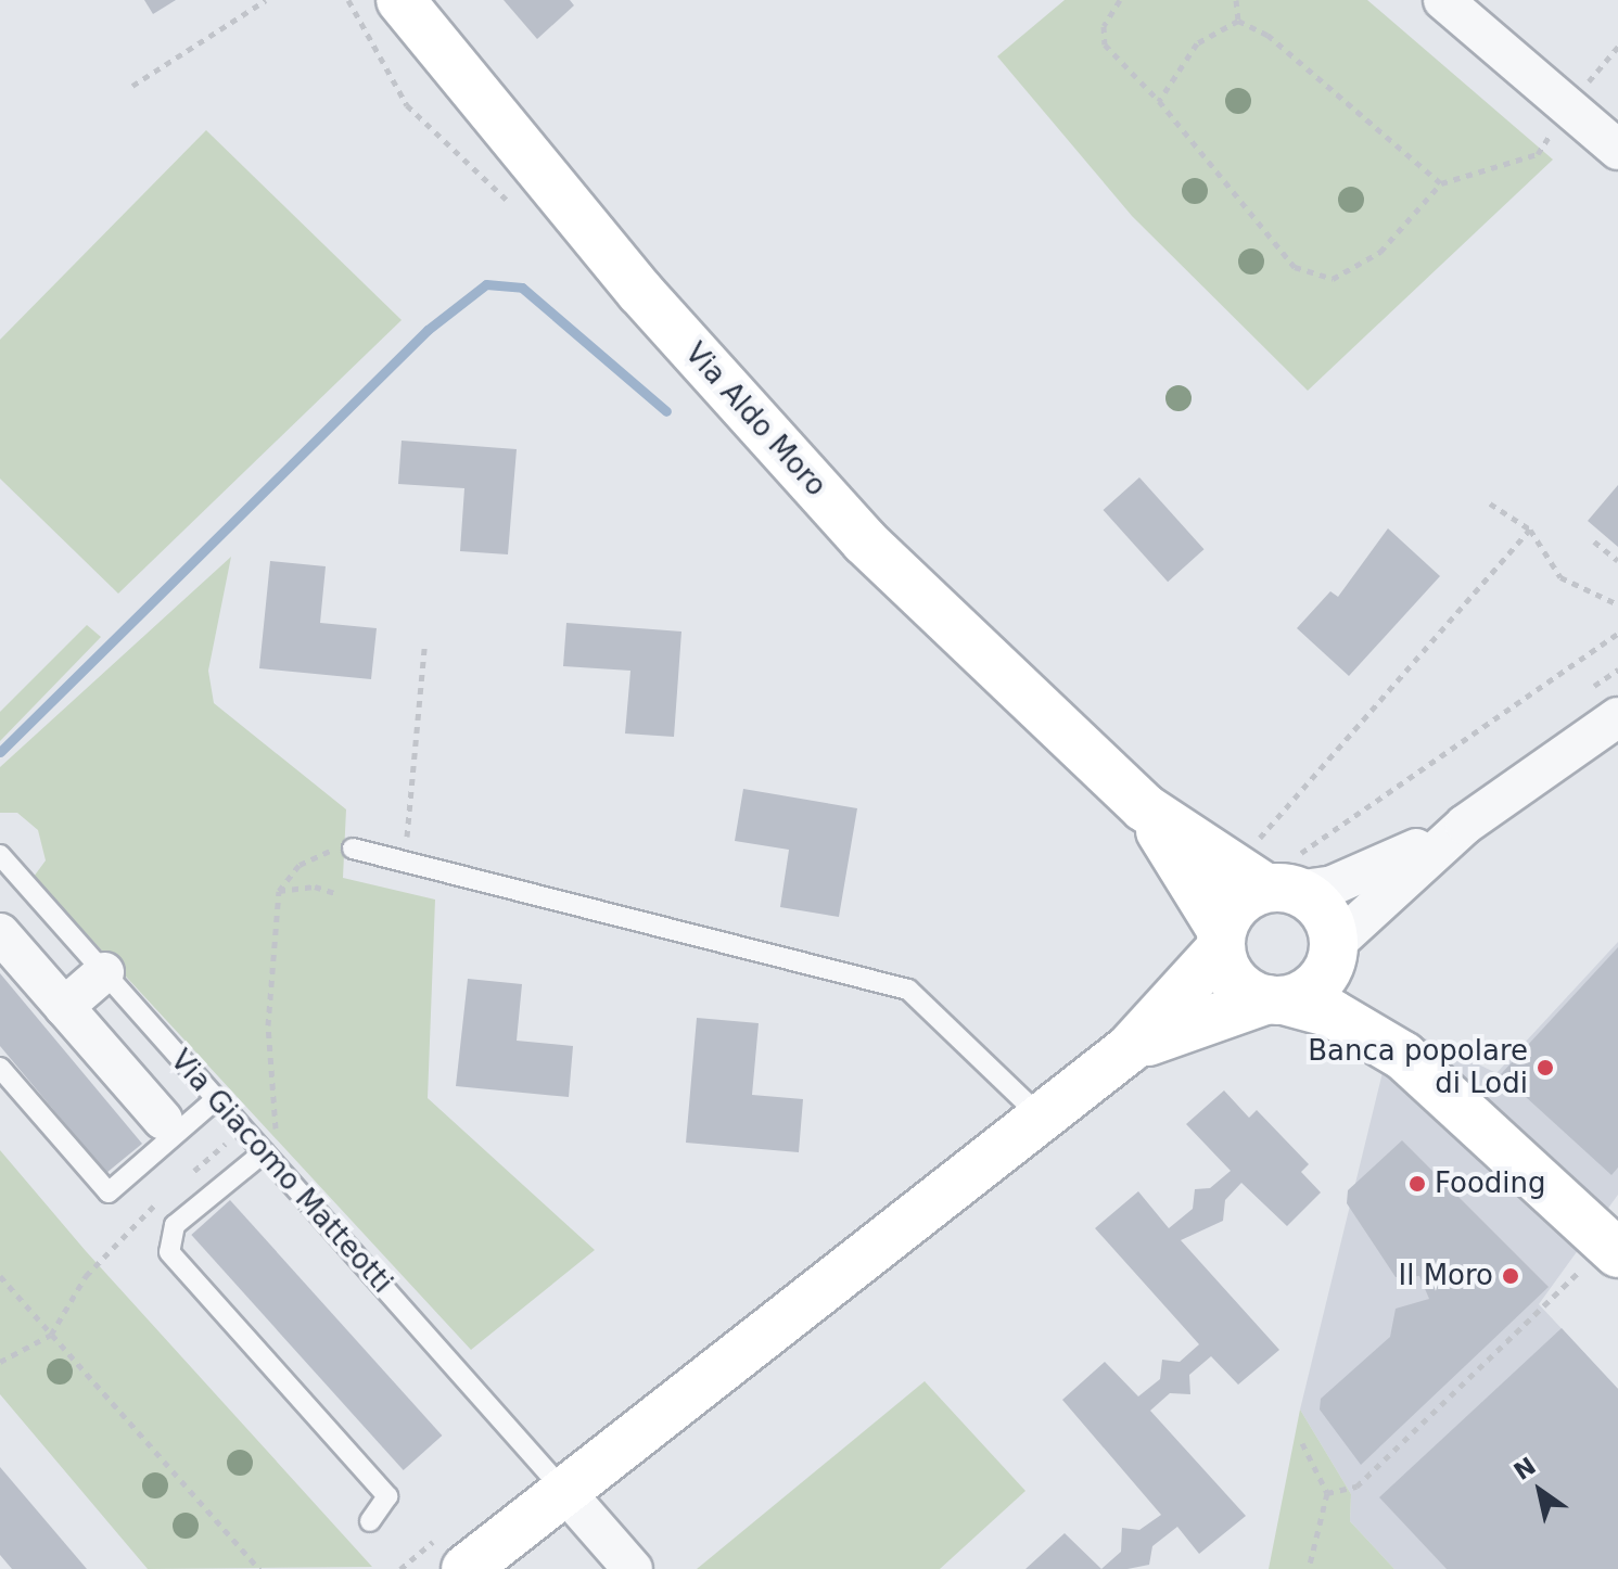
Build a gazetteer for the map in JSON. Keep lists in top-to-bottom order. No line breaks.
{"streets":{"street":["Via Aldo Moro"],"lane":["Via Giacomo Matteotti"]},"places":["Banca popolare di Lodi","Fooding","Il Moro"],"north":"top left"}
